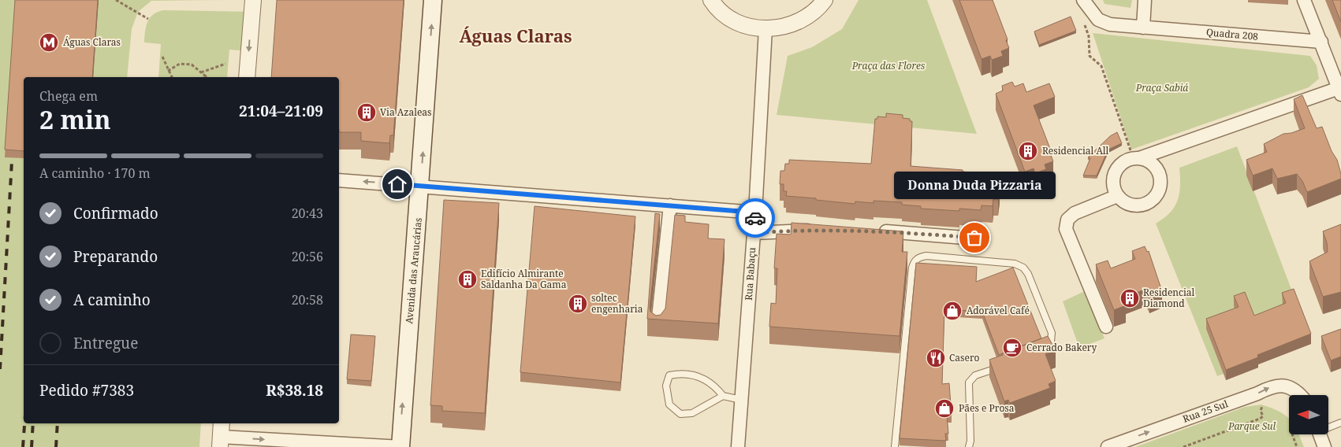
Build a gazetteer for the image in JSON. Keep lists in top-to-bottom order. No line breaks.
{"streets":{"main road":["Avenida das Araucárias"],"street":["Quadra 208","Rua Babaçu","Rua 25 Sul"]},"one_way":["Avenida das Araucárias","Rua 25 Sul"],"districts":["Águas Claras"],"parks":["Praça das Flores","Praça Sabiá","Parque Sul"],"places":{"metro station":["Águas Claras"],"building":["Via Azaleas","Residencial All","Edifício Almirante Saldanha Da Gama","Residencial Diamond","soltec engenharia"],"other":["Donna Duda Pizzaria"],"shop":["Adorável Café","Pães e Prosa"],"cafe":["Cerrado Bakery"],"restaurant":["Casero"]},"north":"left","page":{"heading":["2 min","Chega em","21:04–21:09"],"panel":["Pedido #7383","R$38.18"],"bar":"A caminho · 170 m","bubble":"Donna Duda Pizzaria","list":[["Confirmado","20:43"],["Preparando","20:56"],["A caminho","20:58"],"Entregue"]}}
